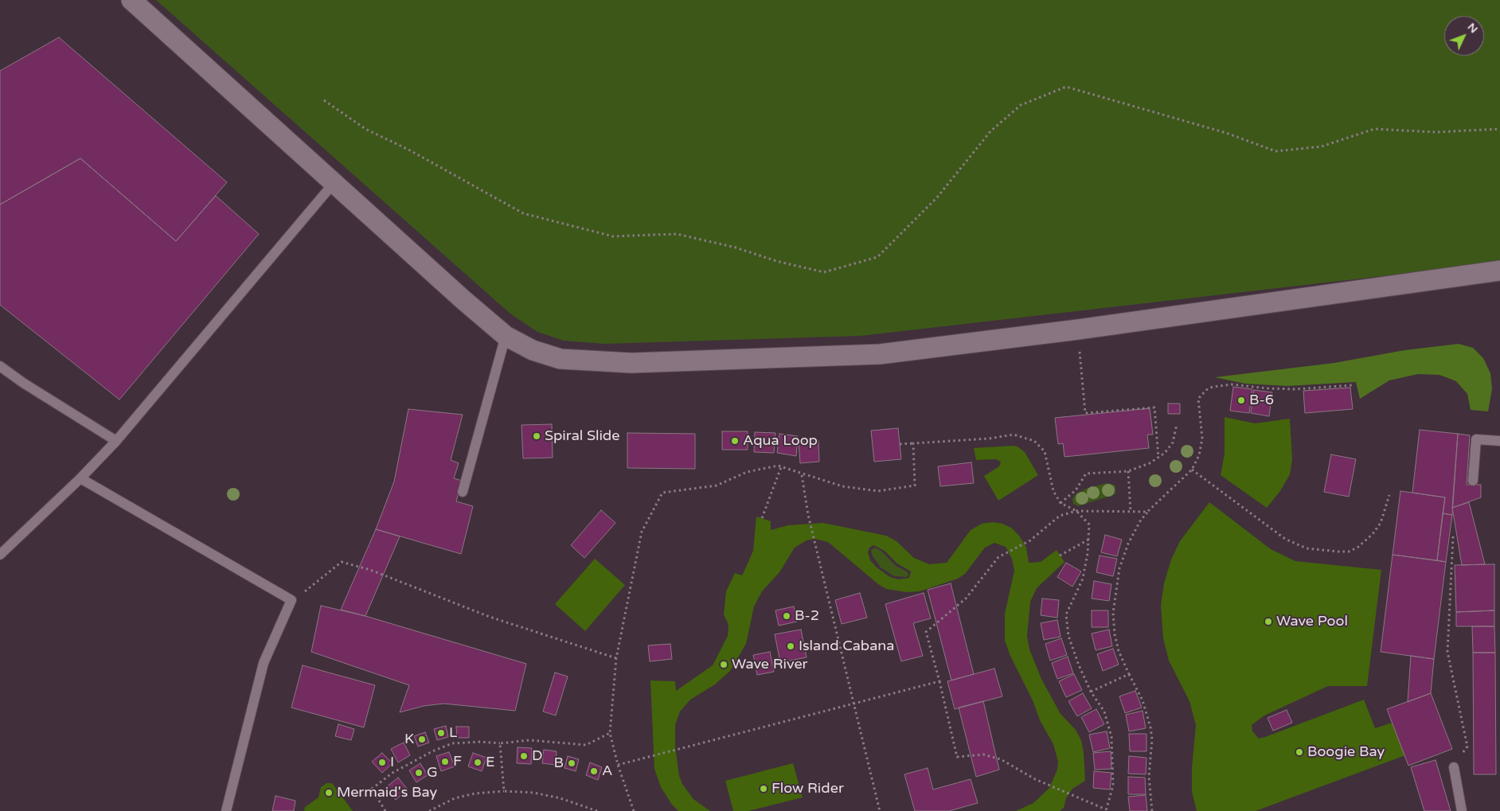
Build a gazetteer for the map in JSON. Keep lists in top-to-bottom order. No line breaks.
{"places":["B-6","Spiral Slide","Aqua Loop","B-2","Wave Pool","Island Cabana","Wave River","L","K","Boogie Bay","D","F","I","E","B","A","G","Flow Rider","Mermaid's Bay"],"north":"top right"}
